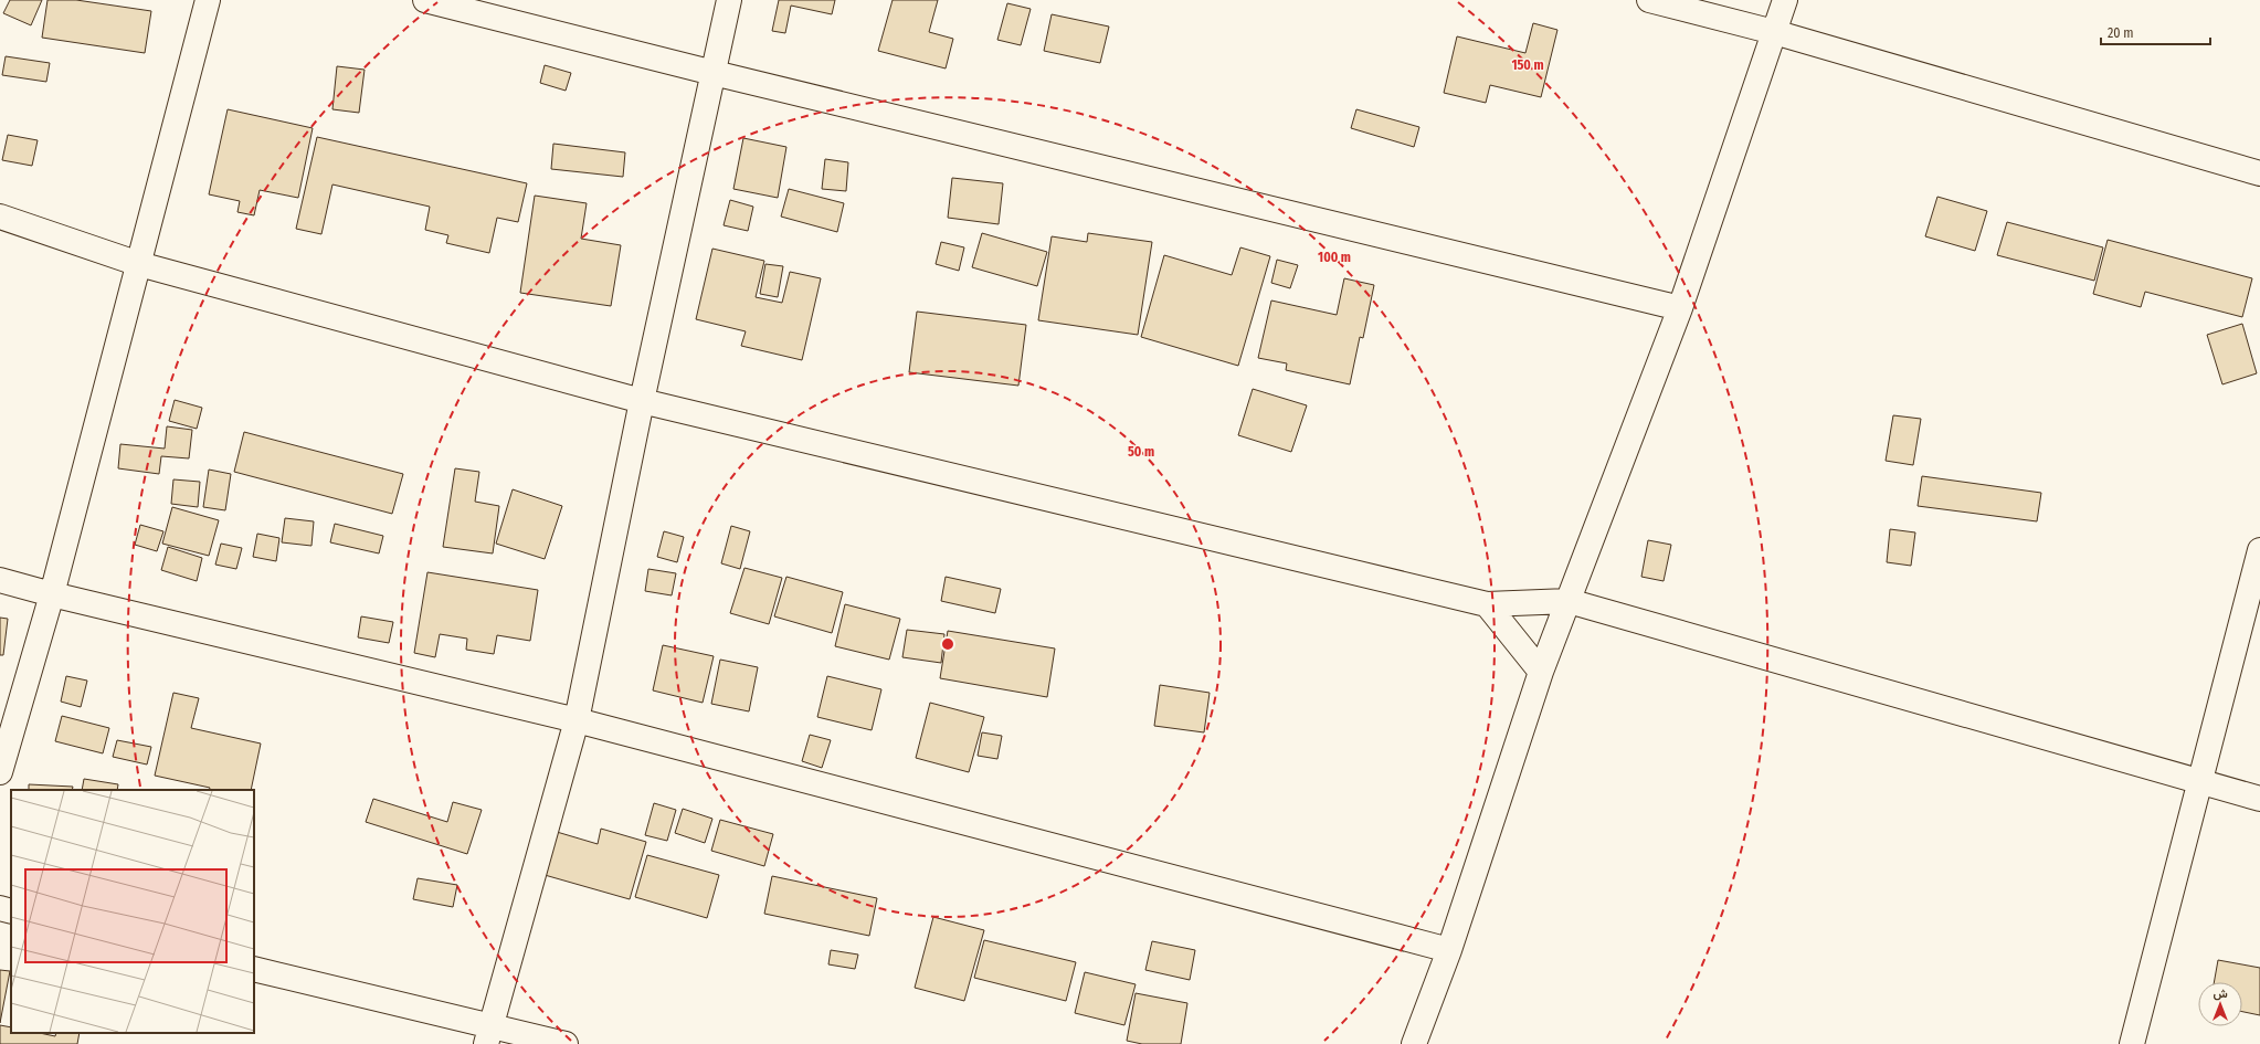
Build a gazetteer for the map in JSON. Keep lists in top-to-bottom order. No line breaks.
{"scale_bar":"20 m","north":"top","rings":["150 m","100 m","50 m"]}
